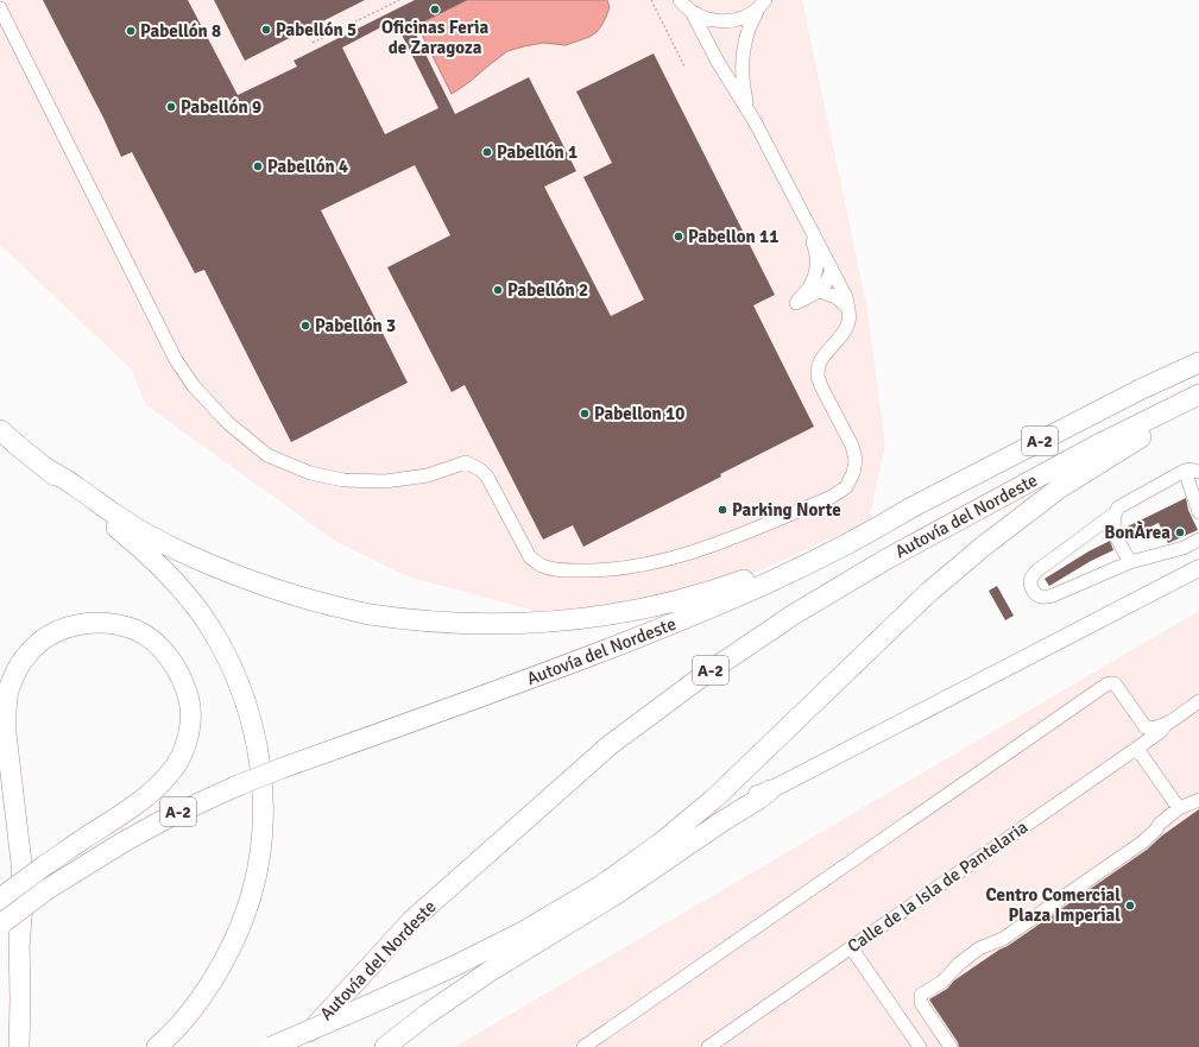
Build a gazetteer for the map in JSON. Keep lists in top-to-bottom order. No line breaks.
{"streets":{"highway":["A-2","Autovía del Nordeste"],"lane":["Calle de la Isla de Pantelaria"]},"places":["Oficinas Feria de Zaragoza","Pabellón 5","Pabellón 8","Pabellón 9","Pabellón 1","Pabellón 4","Pabellon 11","Pabellón 2","Pabellón 3","Pabellon 10","Parking Norte","BonÀrea","Centro Comercial Plaza Imperial"]}
